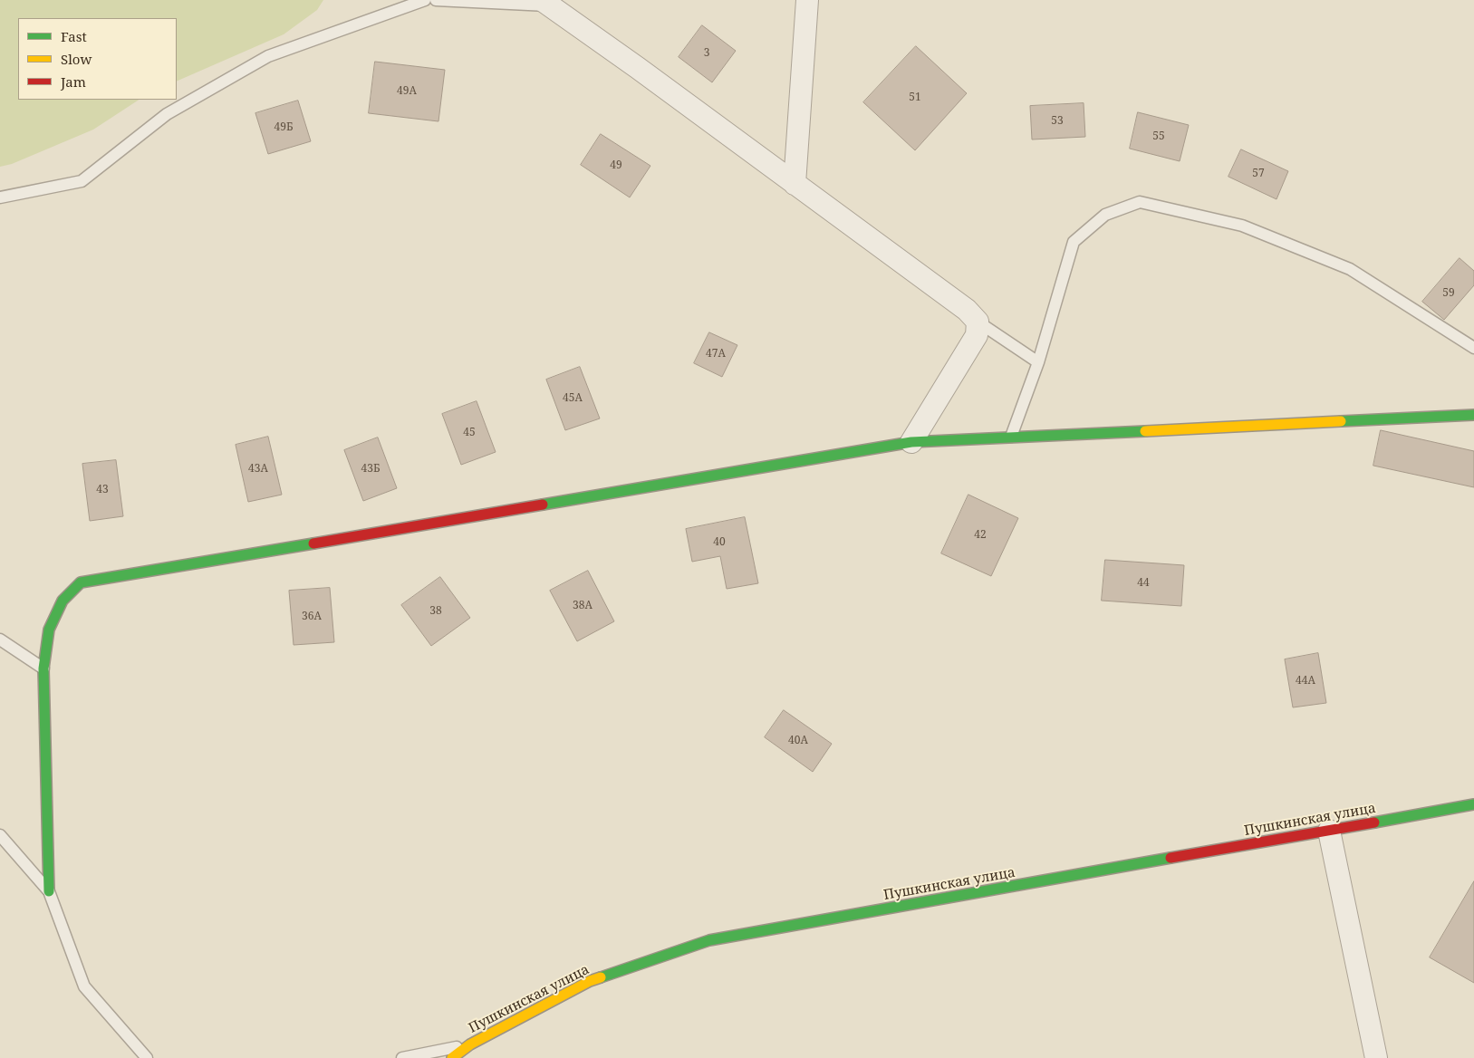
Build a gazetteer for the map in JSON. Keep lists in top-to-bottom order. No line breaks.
{"streets":{"street":["Пушкинская улица"]},"house_numbers":["3","49А","51","53","49Б","55","49","57","59","47А","45А","45","43А","43Б","43","42","40","44","38А","38","36А","44А","40А"],"legend":["Fast","Slow","Jam"]}
